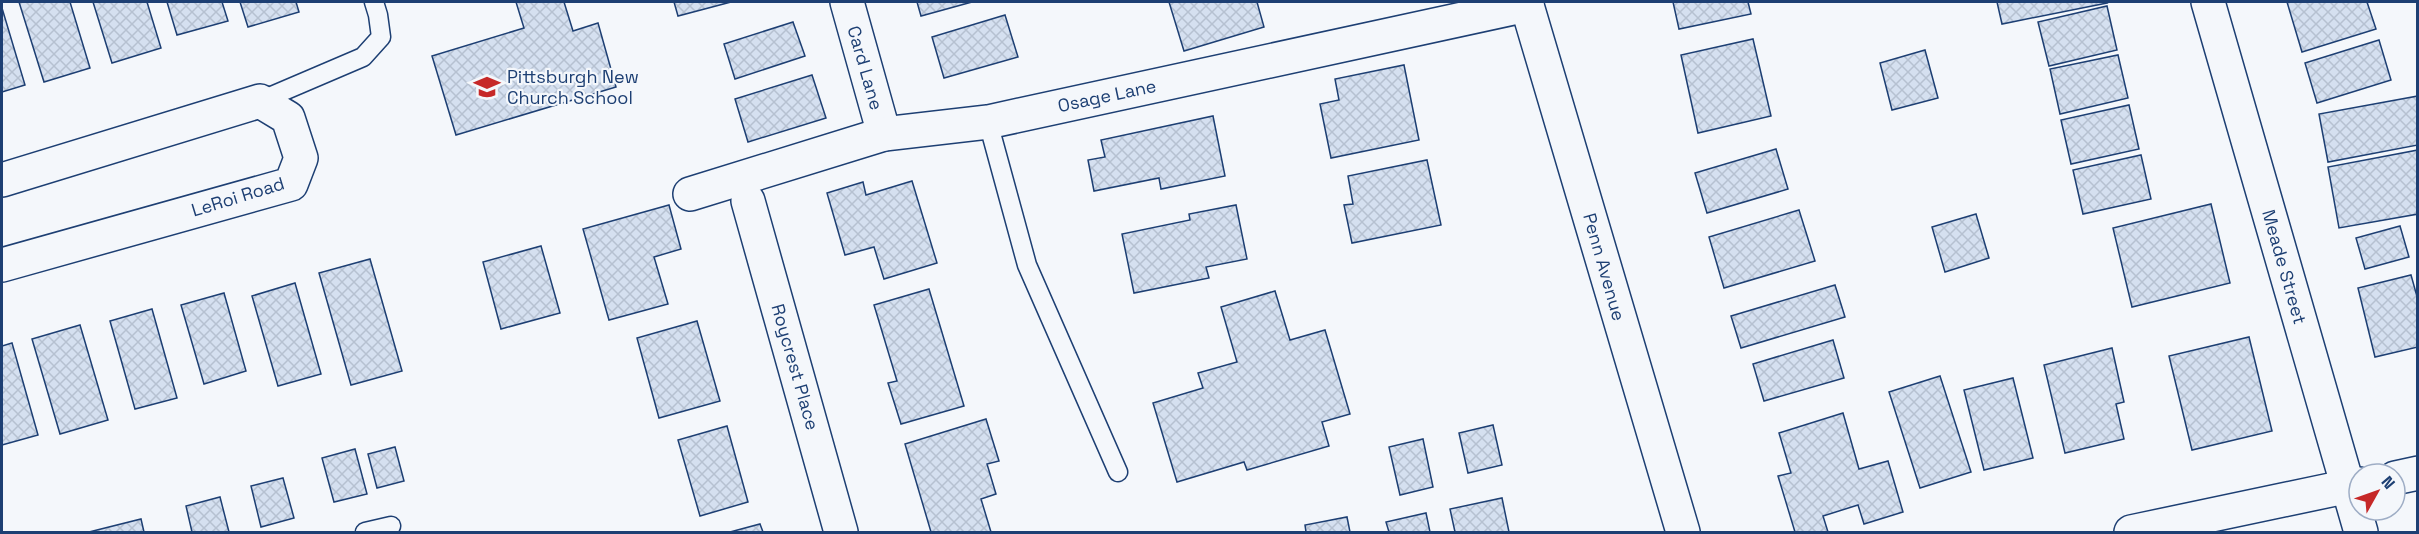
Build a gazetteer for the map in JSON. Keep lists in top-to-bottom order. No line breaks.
{"streets":{"main road":["Card Lane","Osage Lane","LeRoi Road","Penn Avenue","Meade Street","Roycrest Place"]},"crossings":[["Card Lane","Osage Lane"],["Osage Lane","Penn Avenue"]],"places":{"school or university":["Pittsburgh New Church School"]},"north":"top right"}
